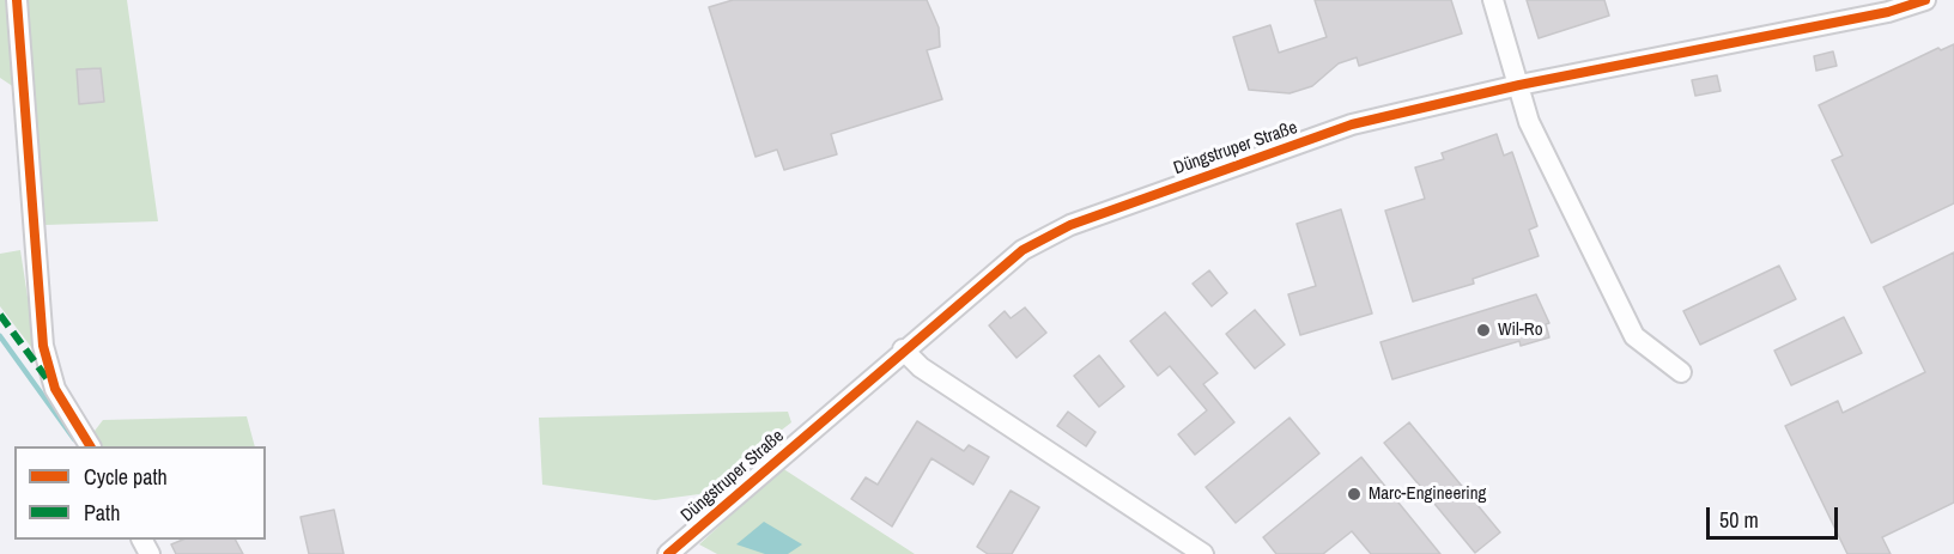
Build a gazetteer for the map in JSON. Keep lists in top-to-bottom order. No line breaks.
{"streets":{"street":["Düngstruper Straße"]},"places":["Wil-Ro","Marc-Engineering"],"legend":["Cycle path","Path"],"scale_bar":"50 m"}
